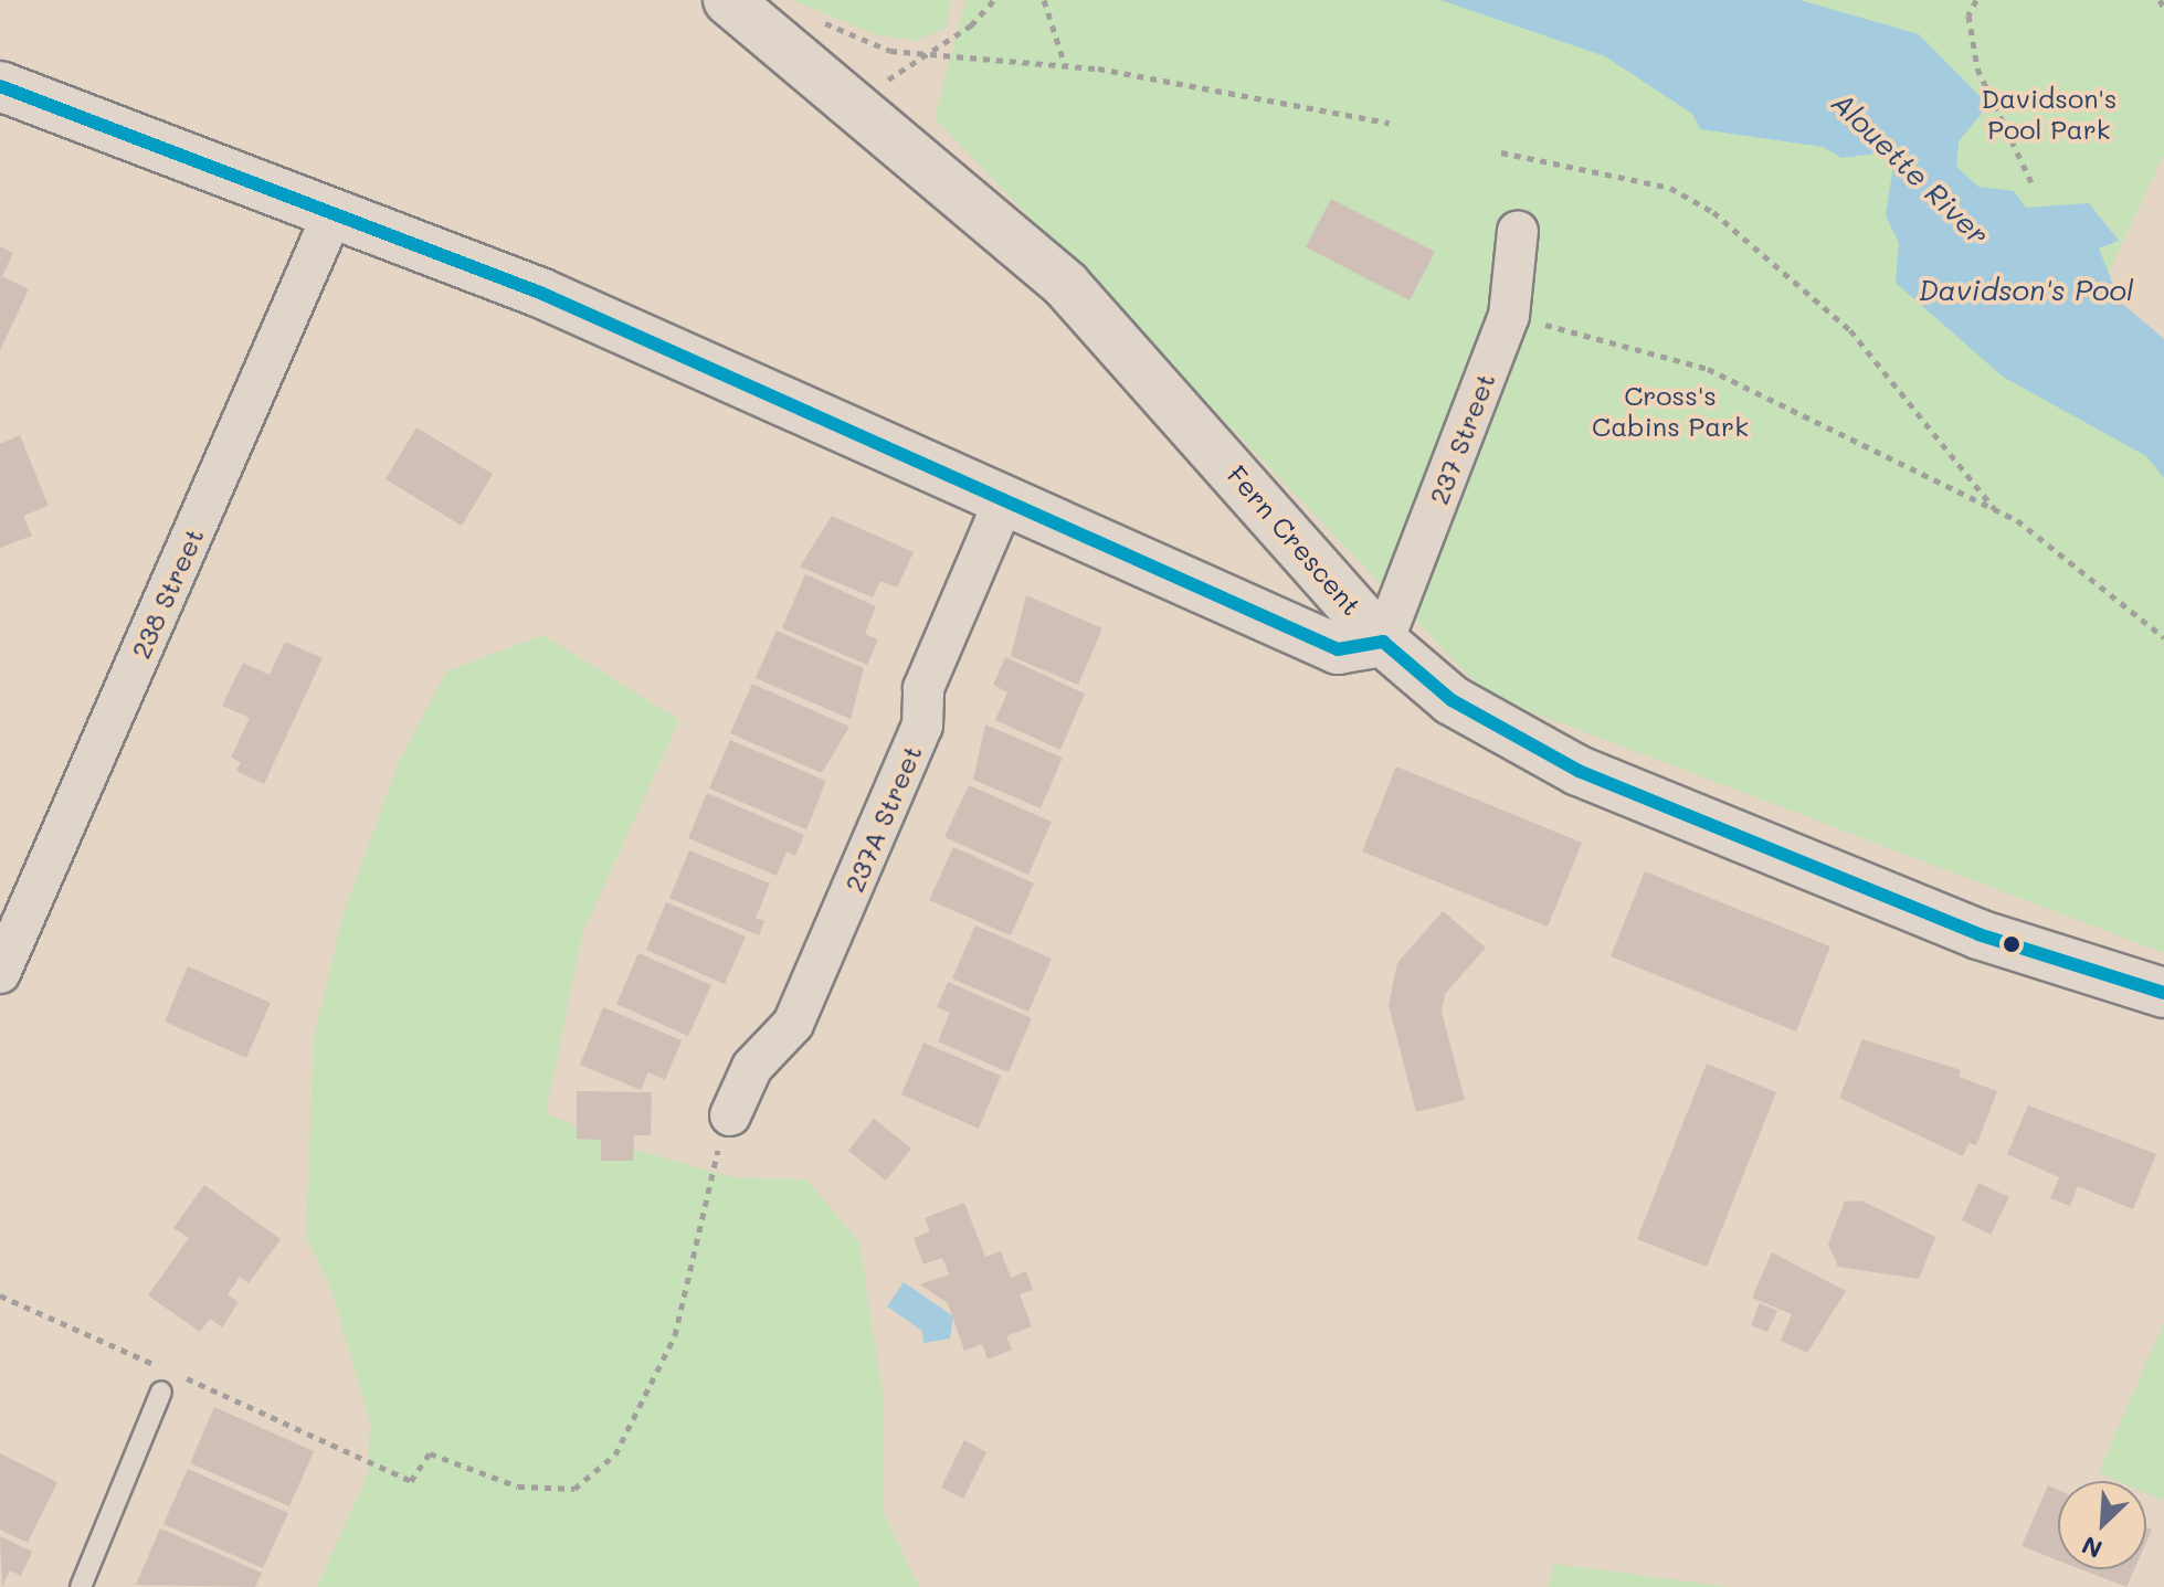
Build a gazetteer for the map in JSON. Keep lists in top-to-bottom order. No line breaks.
{"streets":{"street":["237 Street","Fern Crescent","238 Street","237A Street"]},"crossings":[["237 Street","Fern Crescent"]],"water":["Alouette River","Davidson's Pool"],"parks":["Davidson's Pool Park","Cross's Cabins Park"],"north":"bottom left"}
